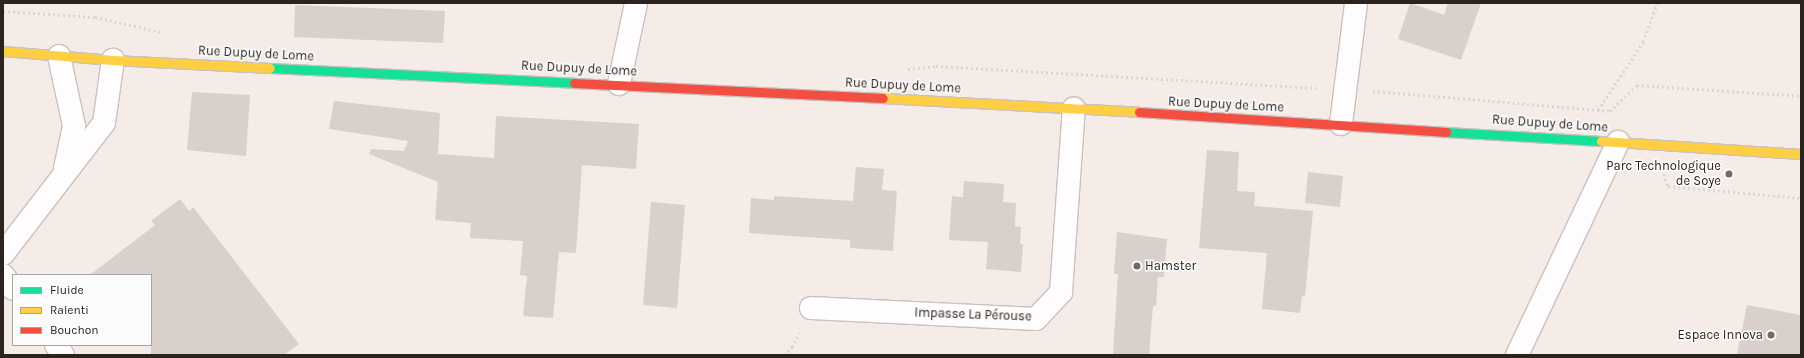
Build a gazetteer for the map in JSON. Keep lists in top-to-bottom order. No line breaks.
{"streets":{"street":["Rue Dupuy de Lome","Impasse La Pérouse"]},"crossings":[["Rue Dupuy de Lome","Impasse La Pérouse"]],"places":["Parc Technologique de Soye","Hamster","Espace Innova"],"legend":["Fluide","Ralenti","Bouchon"]}
